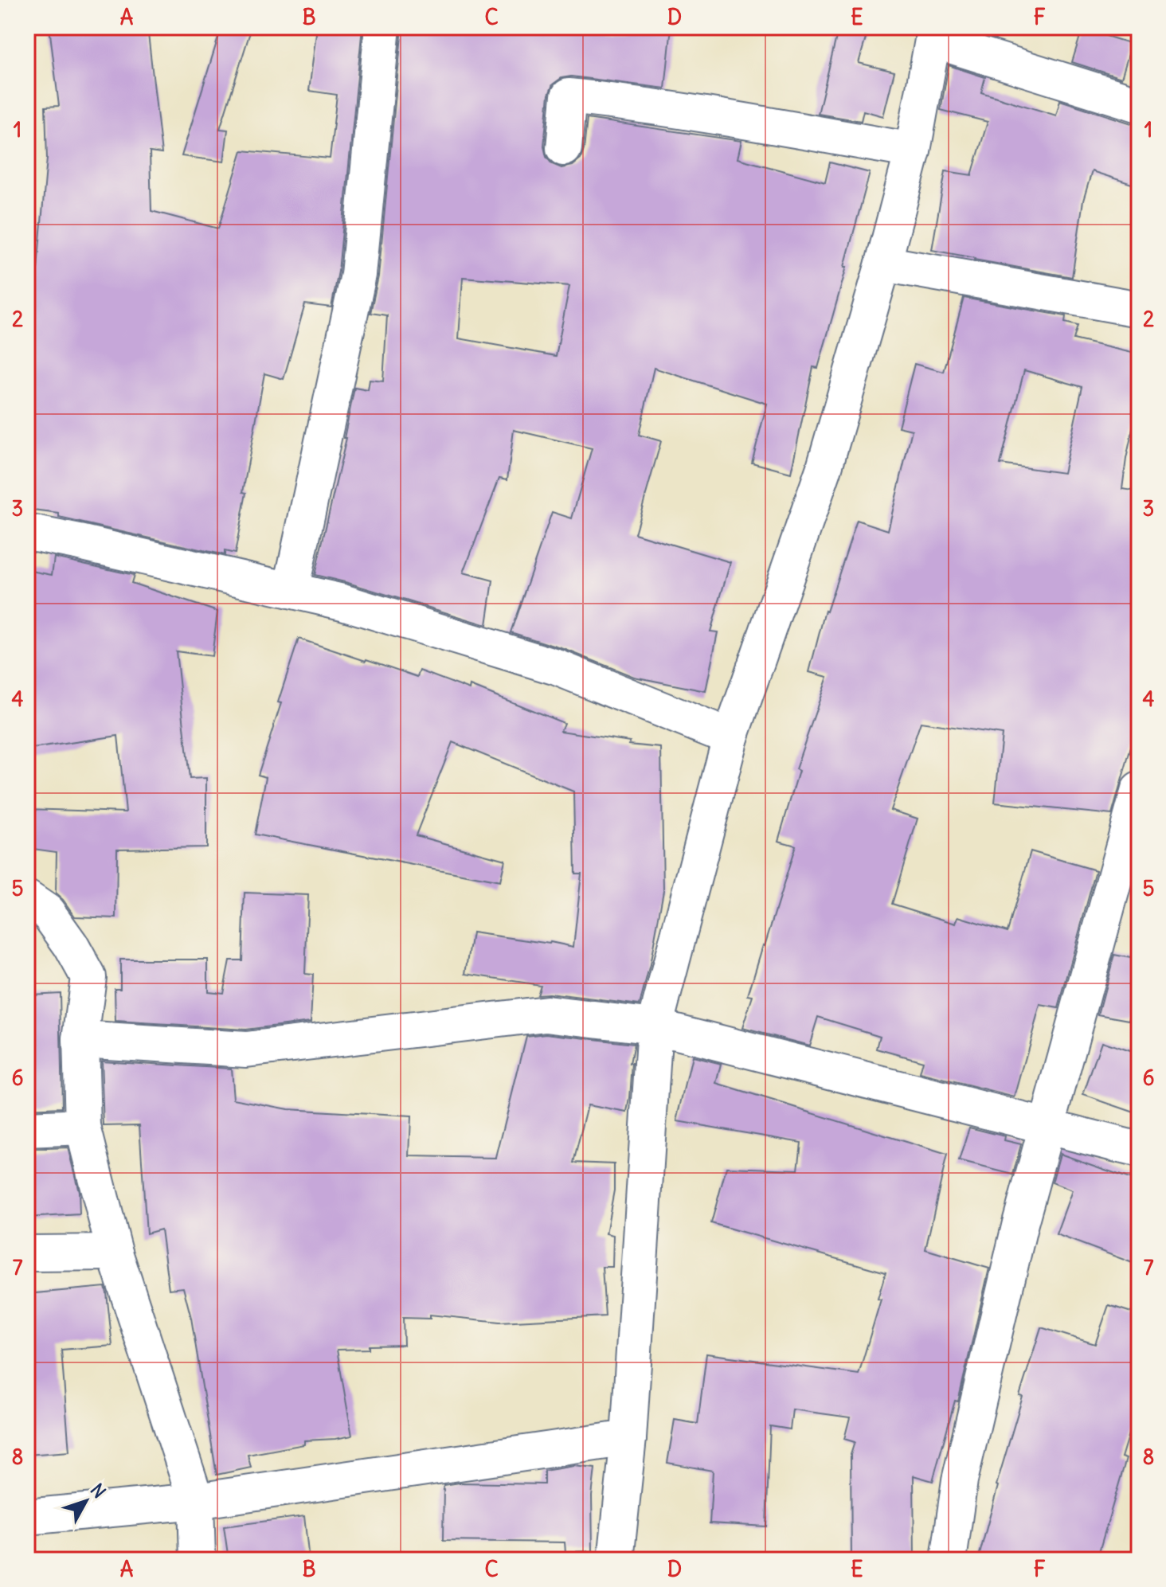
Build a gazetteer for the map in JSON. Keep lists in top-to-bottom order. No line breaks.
{"north":"top right","grid":{"columns":["A","B","C","D","E","F"],"rows":["1","2","3","4","5","6","7","8"]}}
